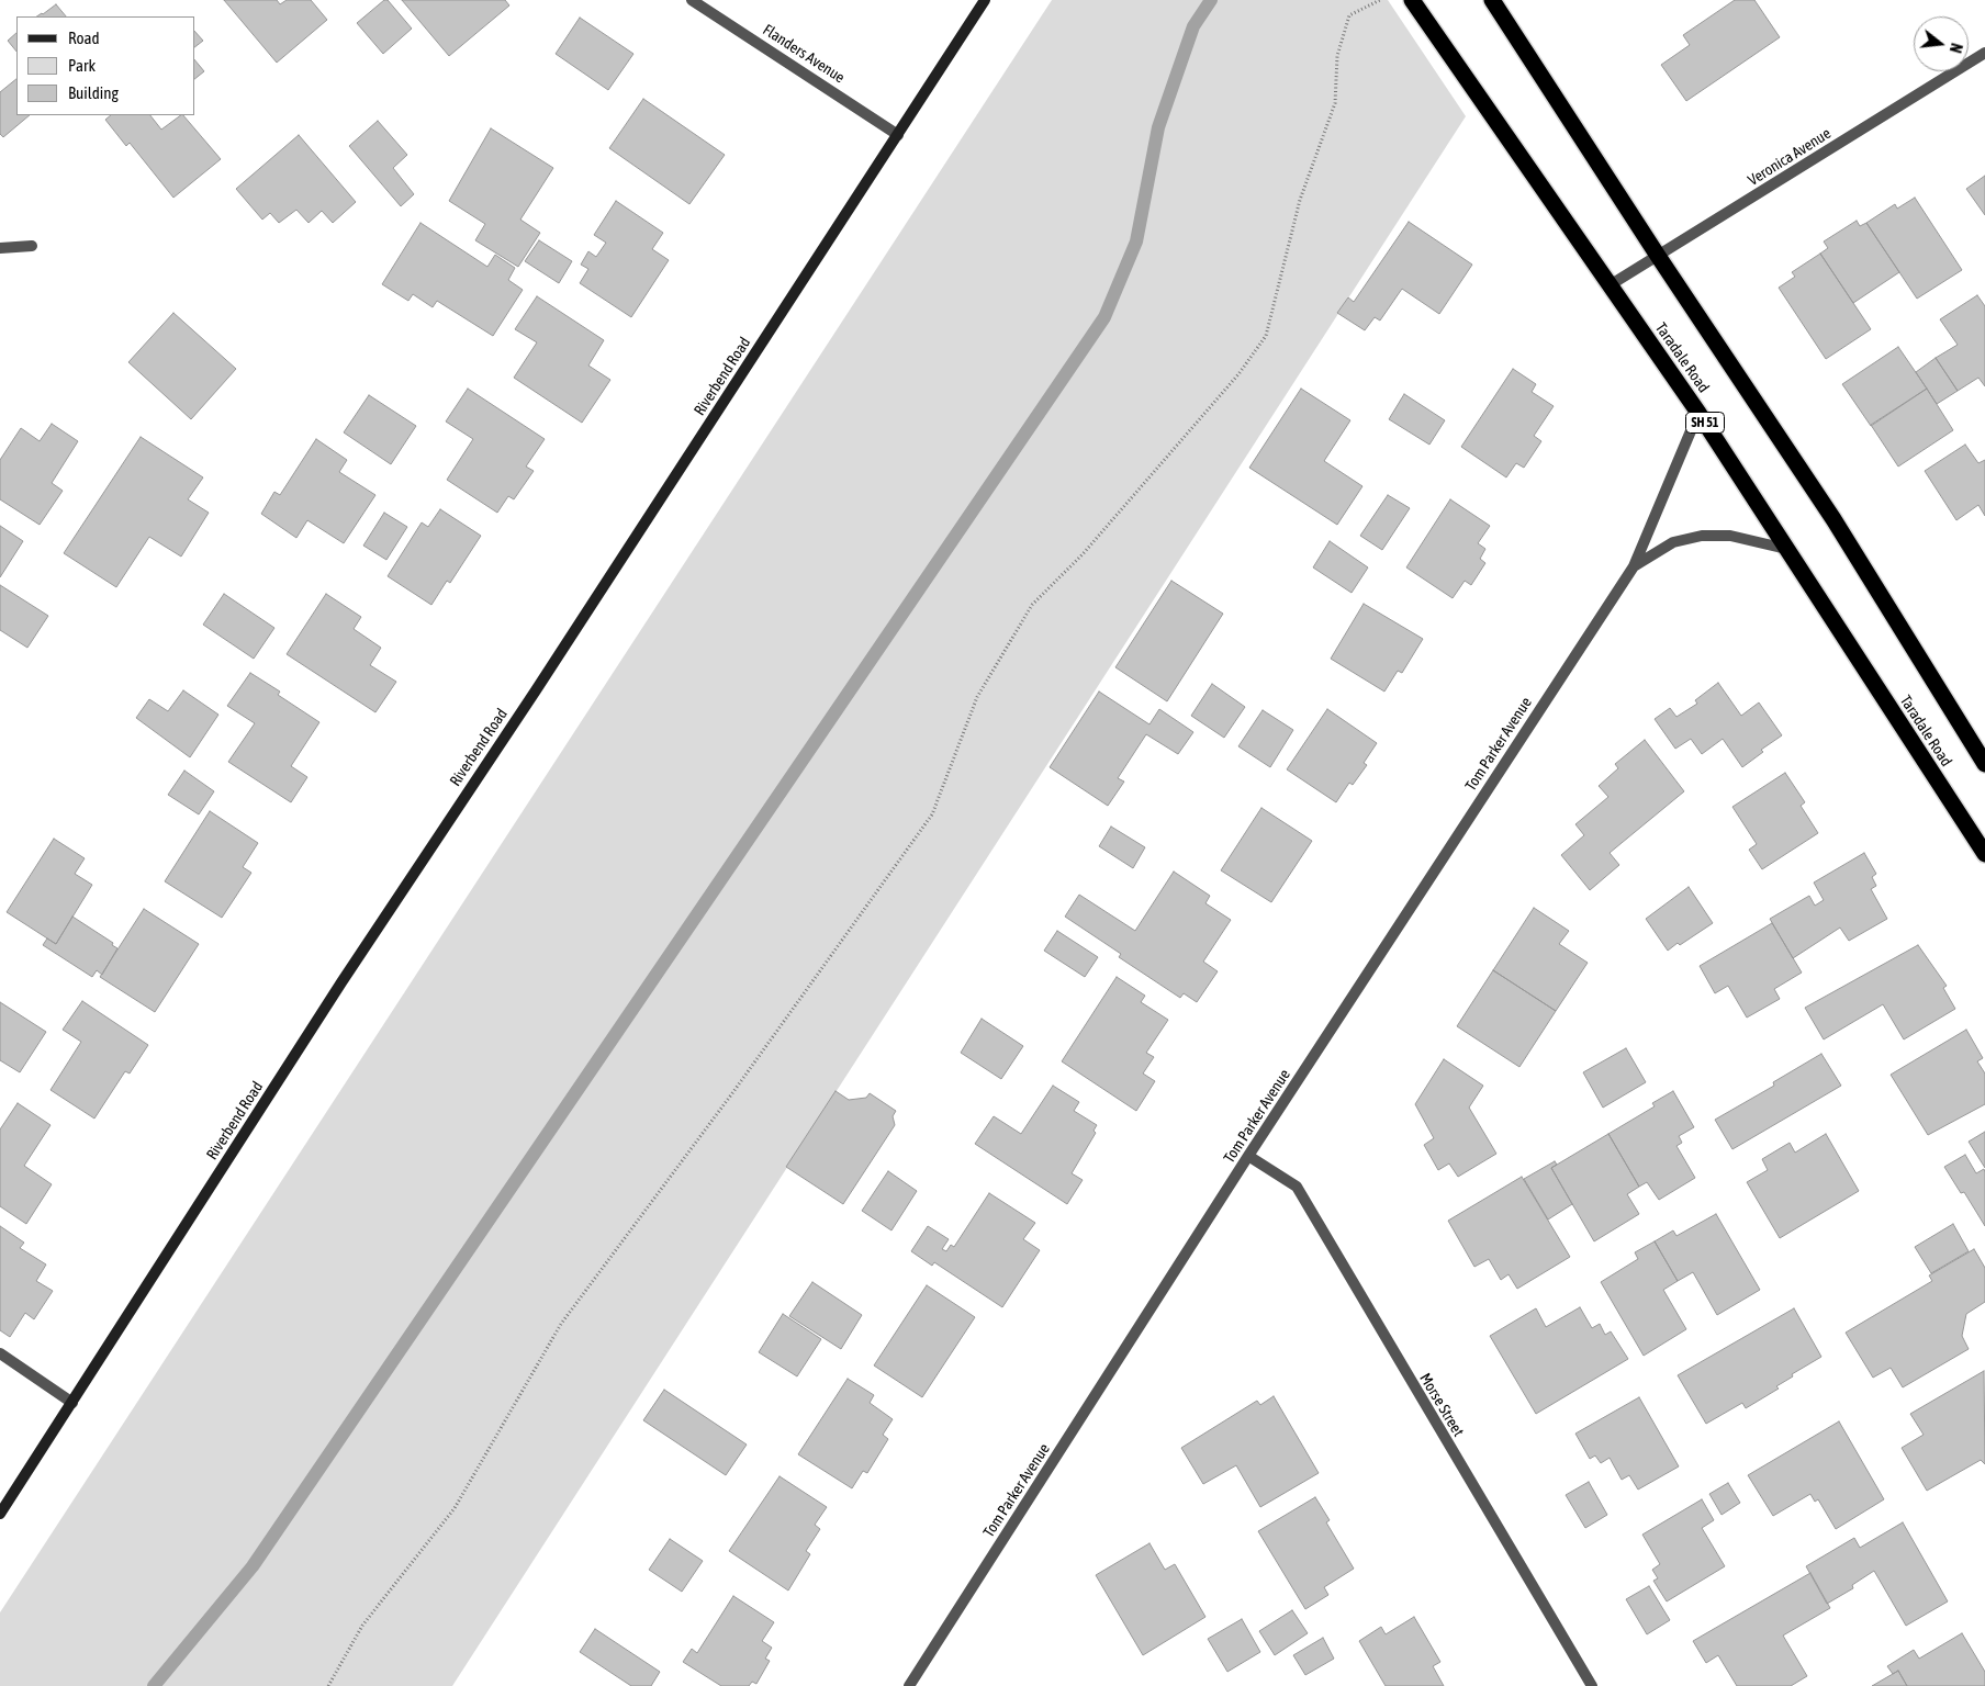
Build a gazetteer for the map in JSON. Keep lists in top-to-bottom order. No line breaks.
{"streets":{"highway":["Taradale Road","SH 51"],"street":["Flanders Avenue","Veronica Avenue","Riverbend Road","Tom Parker Avenue","Morse Street"]},"crossings":[["Flanders Avenue","Riverbend Road"],["Veronica Avenue","Taradale Road"],["Taradale Road","Tom Parker Avenue"],["Tom Parker Avenue","Morse Street"]],"legend":["Road","Park","Building"],"north":"right"}
